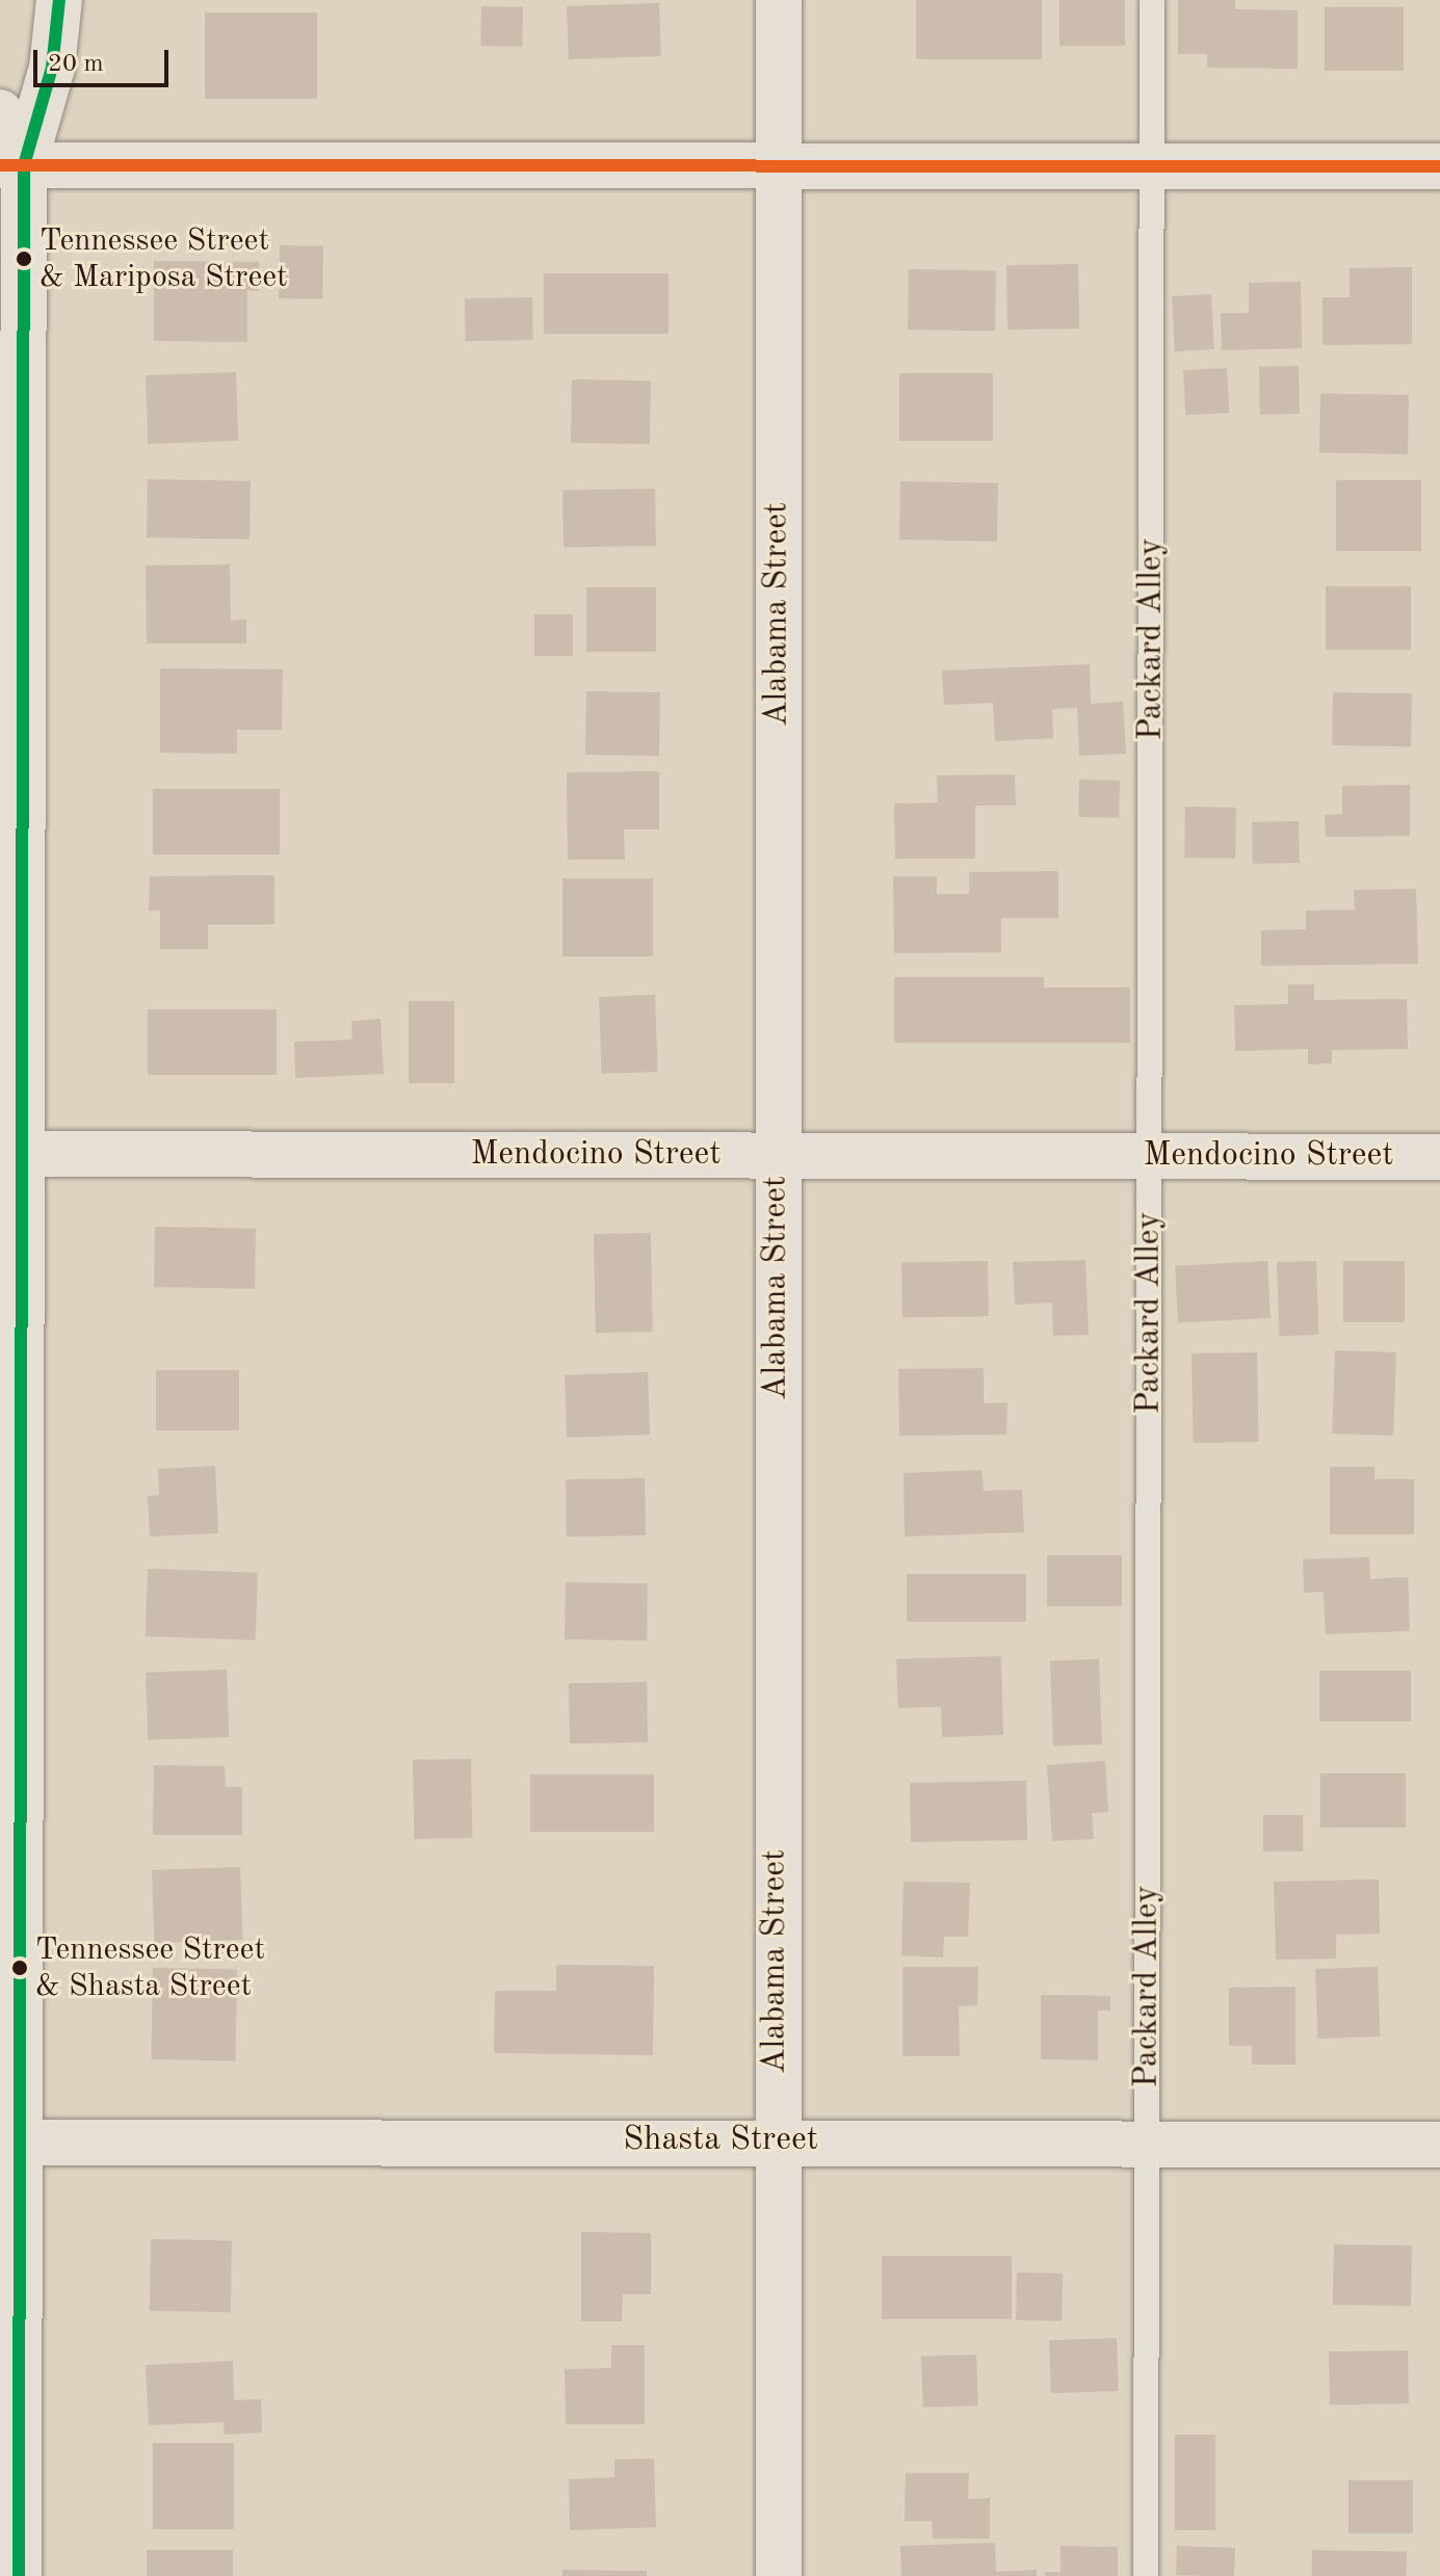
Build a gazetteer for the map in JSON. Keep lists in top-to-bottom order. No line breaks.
{"streets":{"street":["Alabama Street","Mendocino Street","Shasta Street"],"lane":["Packard Alley"]},"crossings":[["Alabama Street","Mendocino Street"],["Alabama Street","Shasta Street"],["Packard Alley","Mendocino Street"],["Packard Alley","Shasta Street"]],"places":["Tennessee Street & Mariposa Street","Tennessee Street & Shasta Street"],"scale_bar":"20 m"}
